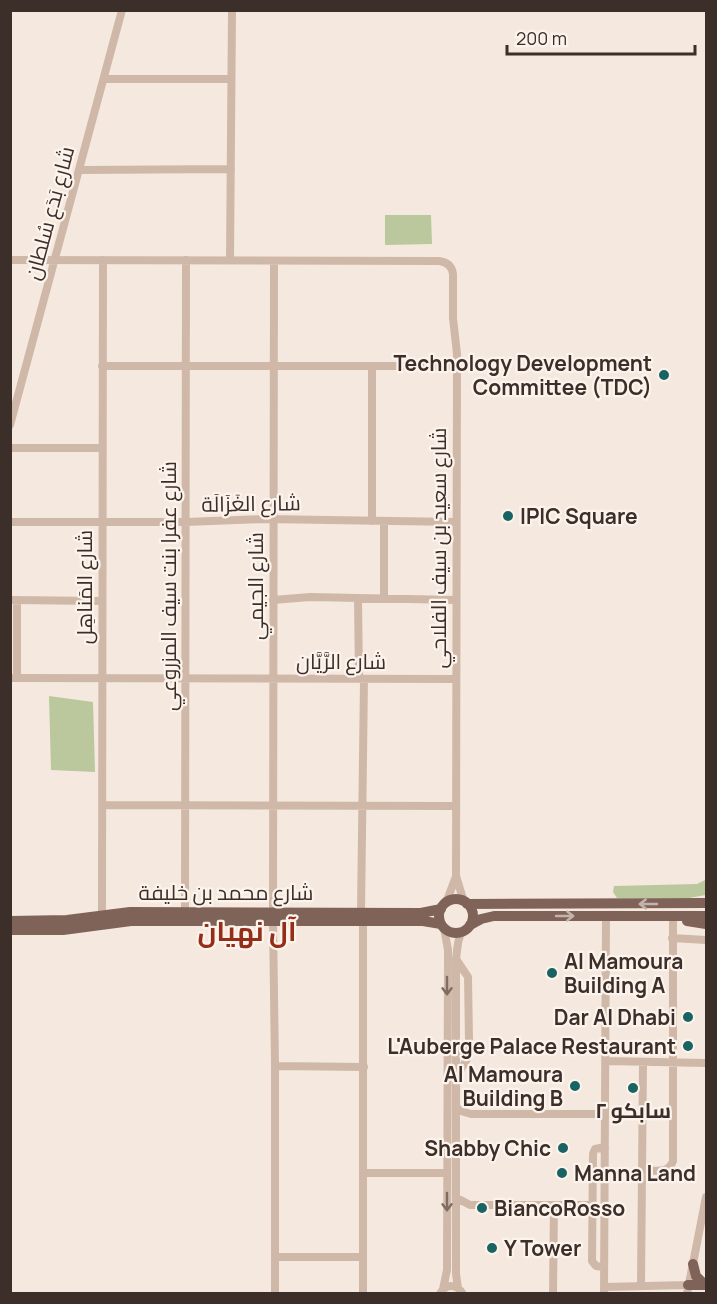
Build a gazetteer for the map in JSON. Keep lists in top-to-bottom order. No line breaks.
{"streets":{"main road":["شارع محمد بن خليفة"],"street":["شارع بَدَع سُلطان","شارع الغَزَالَة","شارع سعيد بن سيف الفلاحي","شارع عفرا بنت سيف المزروعي","شارع الجيمي","شارع المَناهِل","شارع الرَّيَّان"]},"crossings":[["شارع بَدَع سُلطان","شارع سعيد بن سيف الفلاحي"],["شارع الغَزَالَة","شارع سعيد بن سيف الفلاحي"],["شارع الغَزَالَة","شارع عفرا بنت سيف المزروعي"],["شارع الغَزَالَة","شارع الجيمي"],["شارع الغَزَالَة","شارع المَناهِل"],["شارع سعيد بن سيف الفلاحي","شارع عفرا بنت سيف المزروعي"],["شارع سعيد بن سيف الفلاحي","شارع الجيمي"],["شارع سعيد بن سيف الفلاحي","شارع المَناهِل"],["شارع سعيد بن سيف الفلاحي","شارع الرَّيَّان"],["شارع سعيد بن سيف الفلاحي","شارع محمد بن خليفة"],["شارع عفرا بنت سيف المزروعي","شارع الرَّيَّان"],["شارع عفرا بنت سيف المزروعي","شارع محمد بن خليفة"],["شارع الجيمي","شارع الرَّيَّان"],["شارع الجيمي","شارع محمد بن خليفة"],["شارع المَناهِل","شارع الرَّيَّان"],["شارع المَناهِل","شارع محمد بن خليفة"]],"districts":["آل نهيان"],"places":["Technology Development Committee (TDC)","IPIC Square","Al Mamoura Building A","Dar Al Dhabi","L'Auberge Palace Restaurant","Al Mamoura Building B","سابكو ٢","Shabby Chic","Manna Land","BiancoRosso","Y Tower"],"scale_bar":"200 m"}
